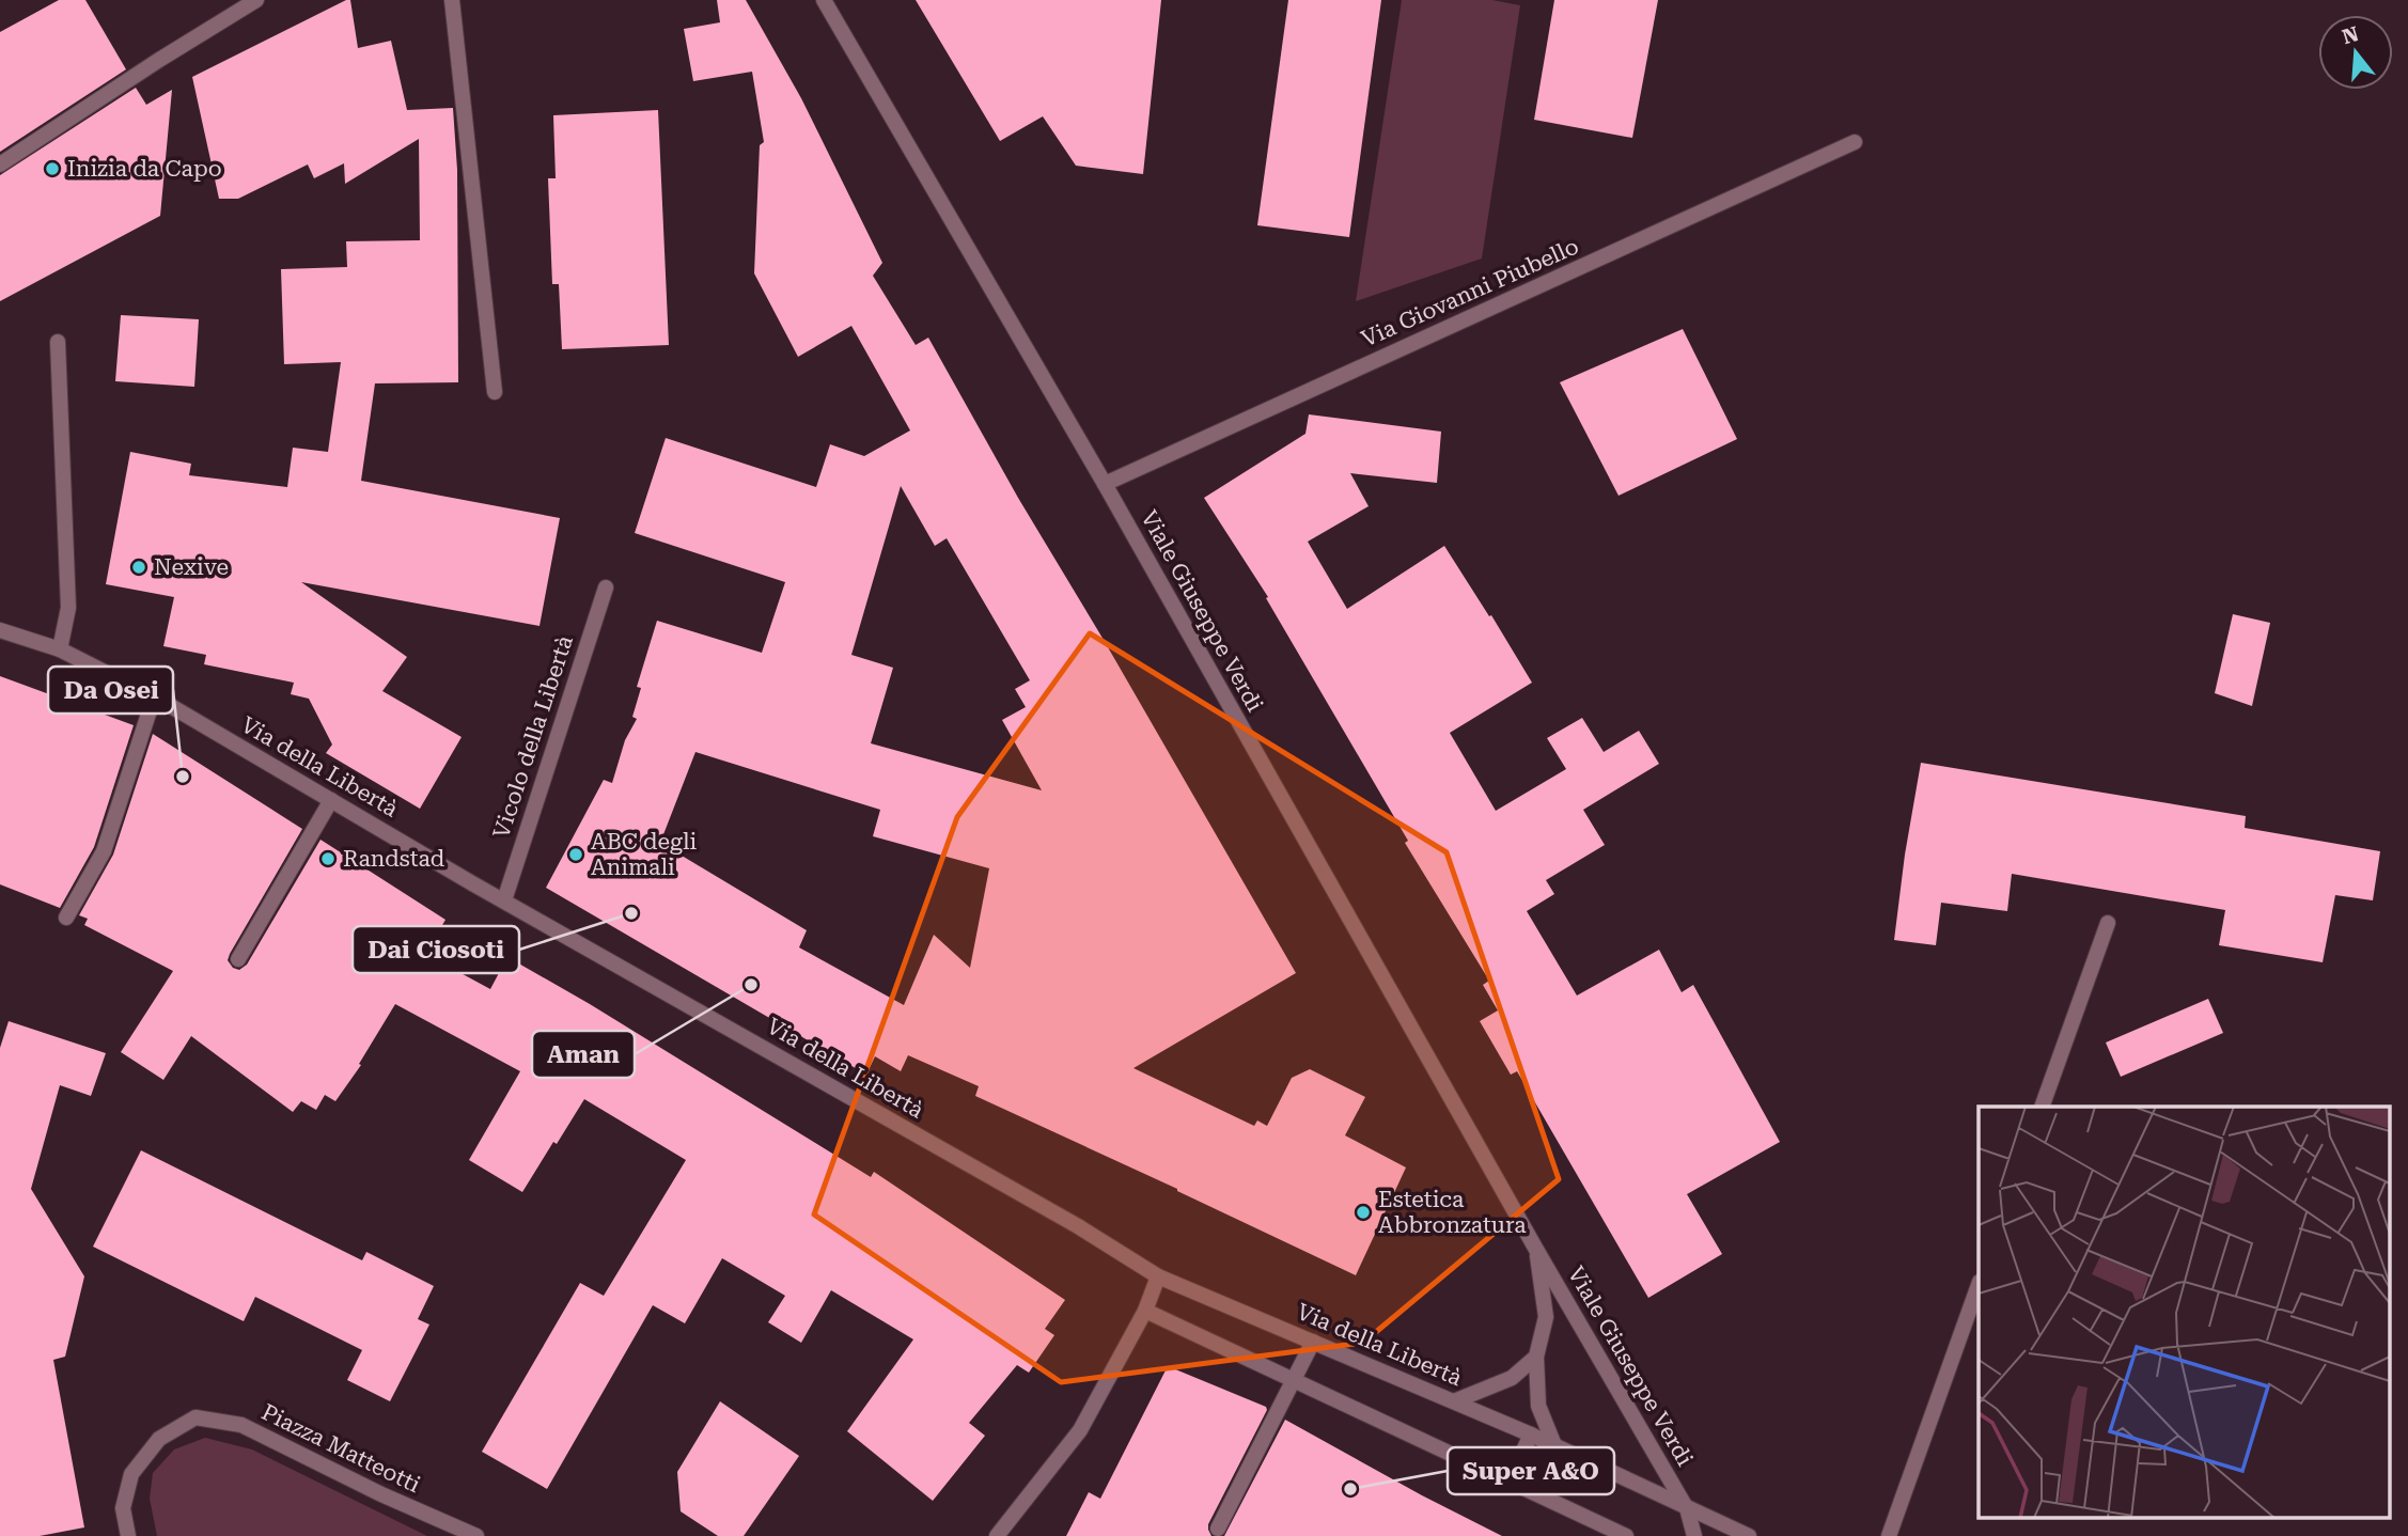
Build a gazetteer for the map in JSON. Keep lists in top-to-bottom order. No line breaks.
{"streets":{"street":["Via Giovanni Piubello","Viale Giuseppe Verdi","Vicolo della Libertà","Via della Libertà","Piazza Matteotti"]},"crossings":[["Via Giovanni Piubello","Viale Giuseppe Verdi"],["Viale Giuseppe Verdi","Via della Libertà"],["Vicolo della Libertà","Via della Libertà"]],"places":["Inizia da Capo","Nexive","Da Osei","ABC degli Animali","Randstad","Dai Ciosoti","Aman","Estetica Abbronzatura","Super A&O"],"north":"top"}
